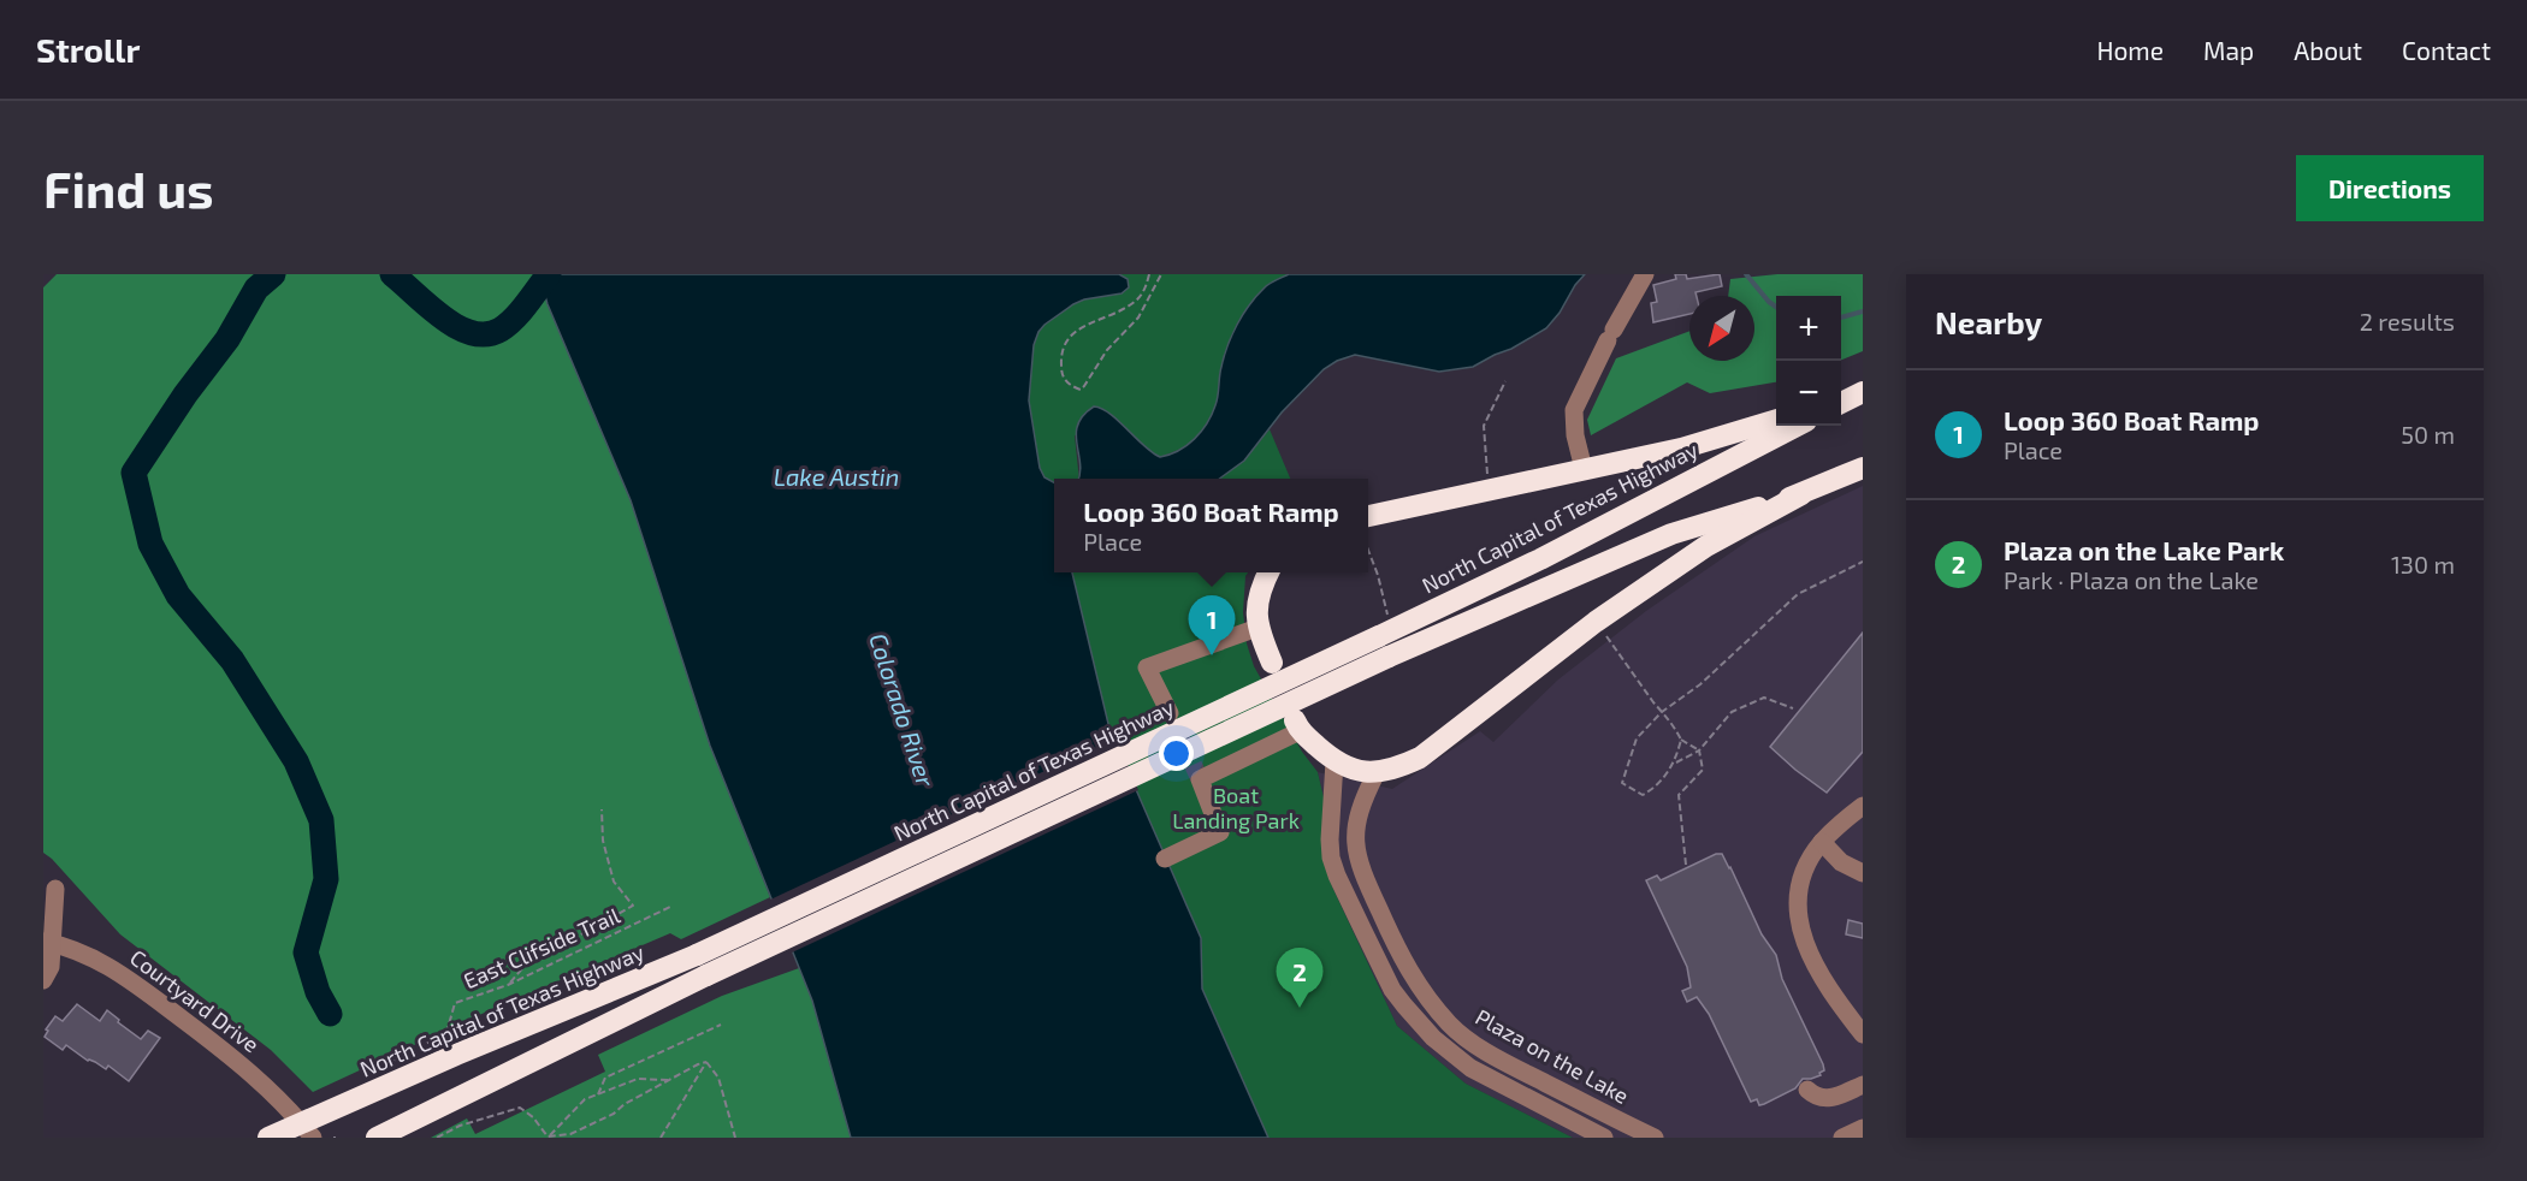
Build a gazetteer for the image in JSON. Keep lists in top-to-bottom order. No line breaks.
{"streets":{"highway":["North Capital of Texas Highway"],"street":["Courtyard Drive","Plaza on the Lake"],"path":["East Clifside Trail"]},"crossings":[["North Capital of Texas Highway","Courtyard Drive"]],"water":["Lake Austin","Colorado River"],"parks":["Boat Landing Park"],"north":"bottom left","page":{"header":"Strollr","nav":["Home","Map","About","Contact"],"buttons":"Directions","title":"Find us","heading":["Nearby","2 results"],"map_buttons":["+","−"],"list":[{"mark":"1","name":"Loop 360 Boat Ramp","note":"Place","value":"50 m"},{"mark":"2","name":"Plaza on the Lake Park","note":"Park · Plaza on the Lake","value":"130 m"}],"popup":["Loop 360 Boat Ramp","Place"],"pins":["1","2"]}}
